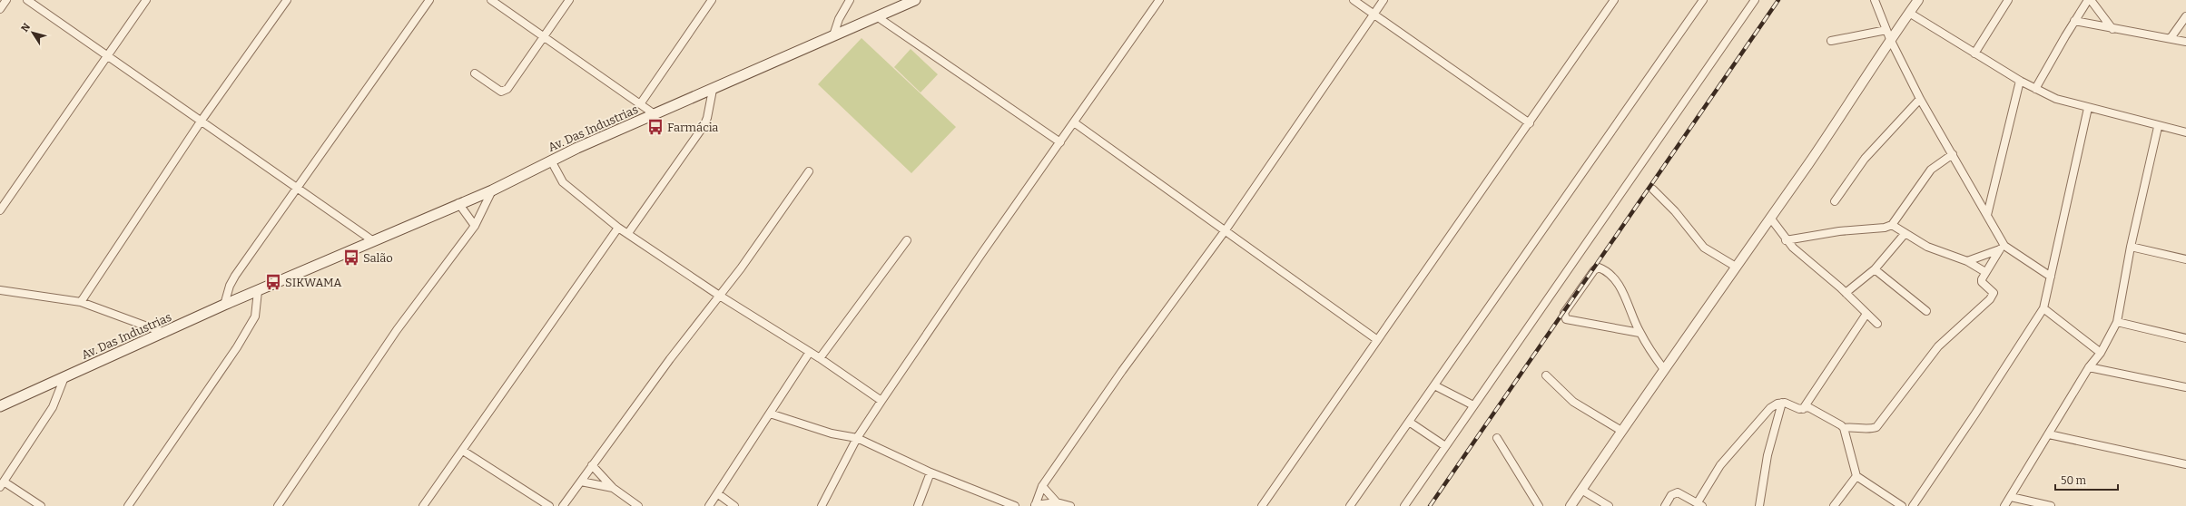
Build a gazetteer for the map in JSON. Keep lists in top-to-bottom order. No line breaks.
{"streets":{"main road":["Av. Das Industrias"]},"places":{"bus stop":["Farmácia","Salão","SIKWAMA"]},"scale_bar":"50 m","north":"top left"}
